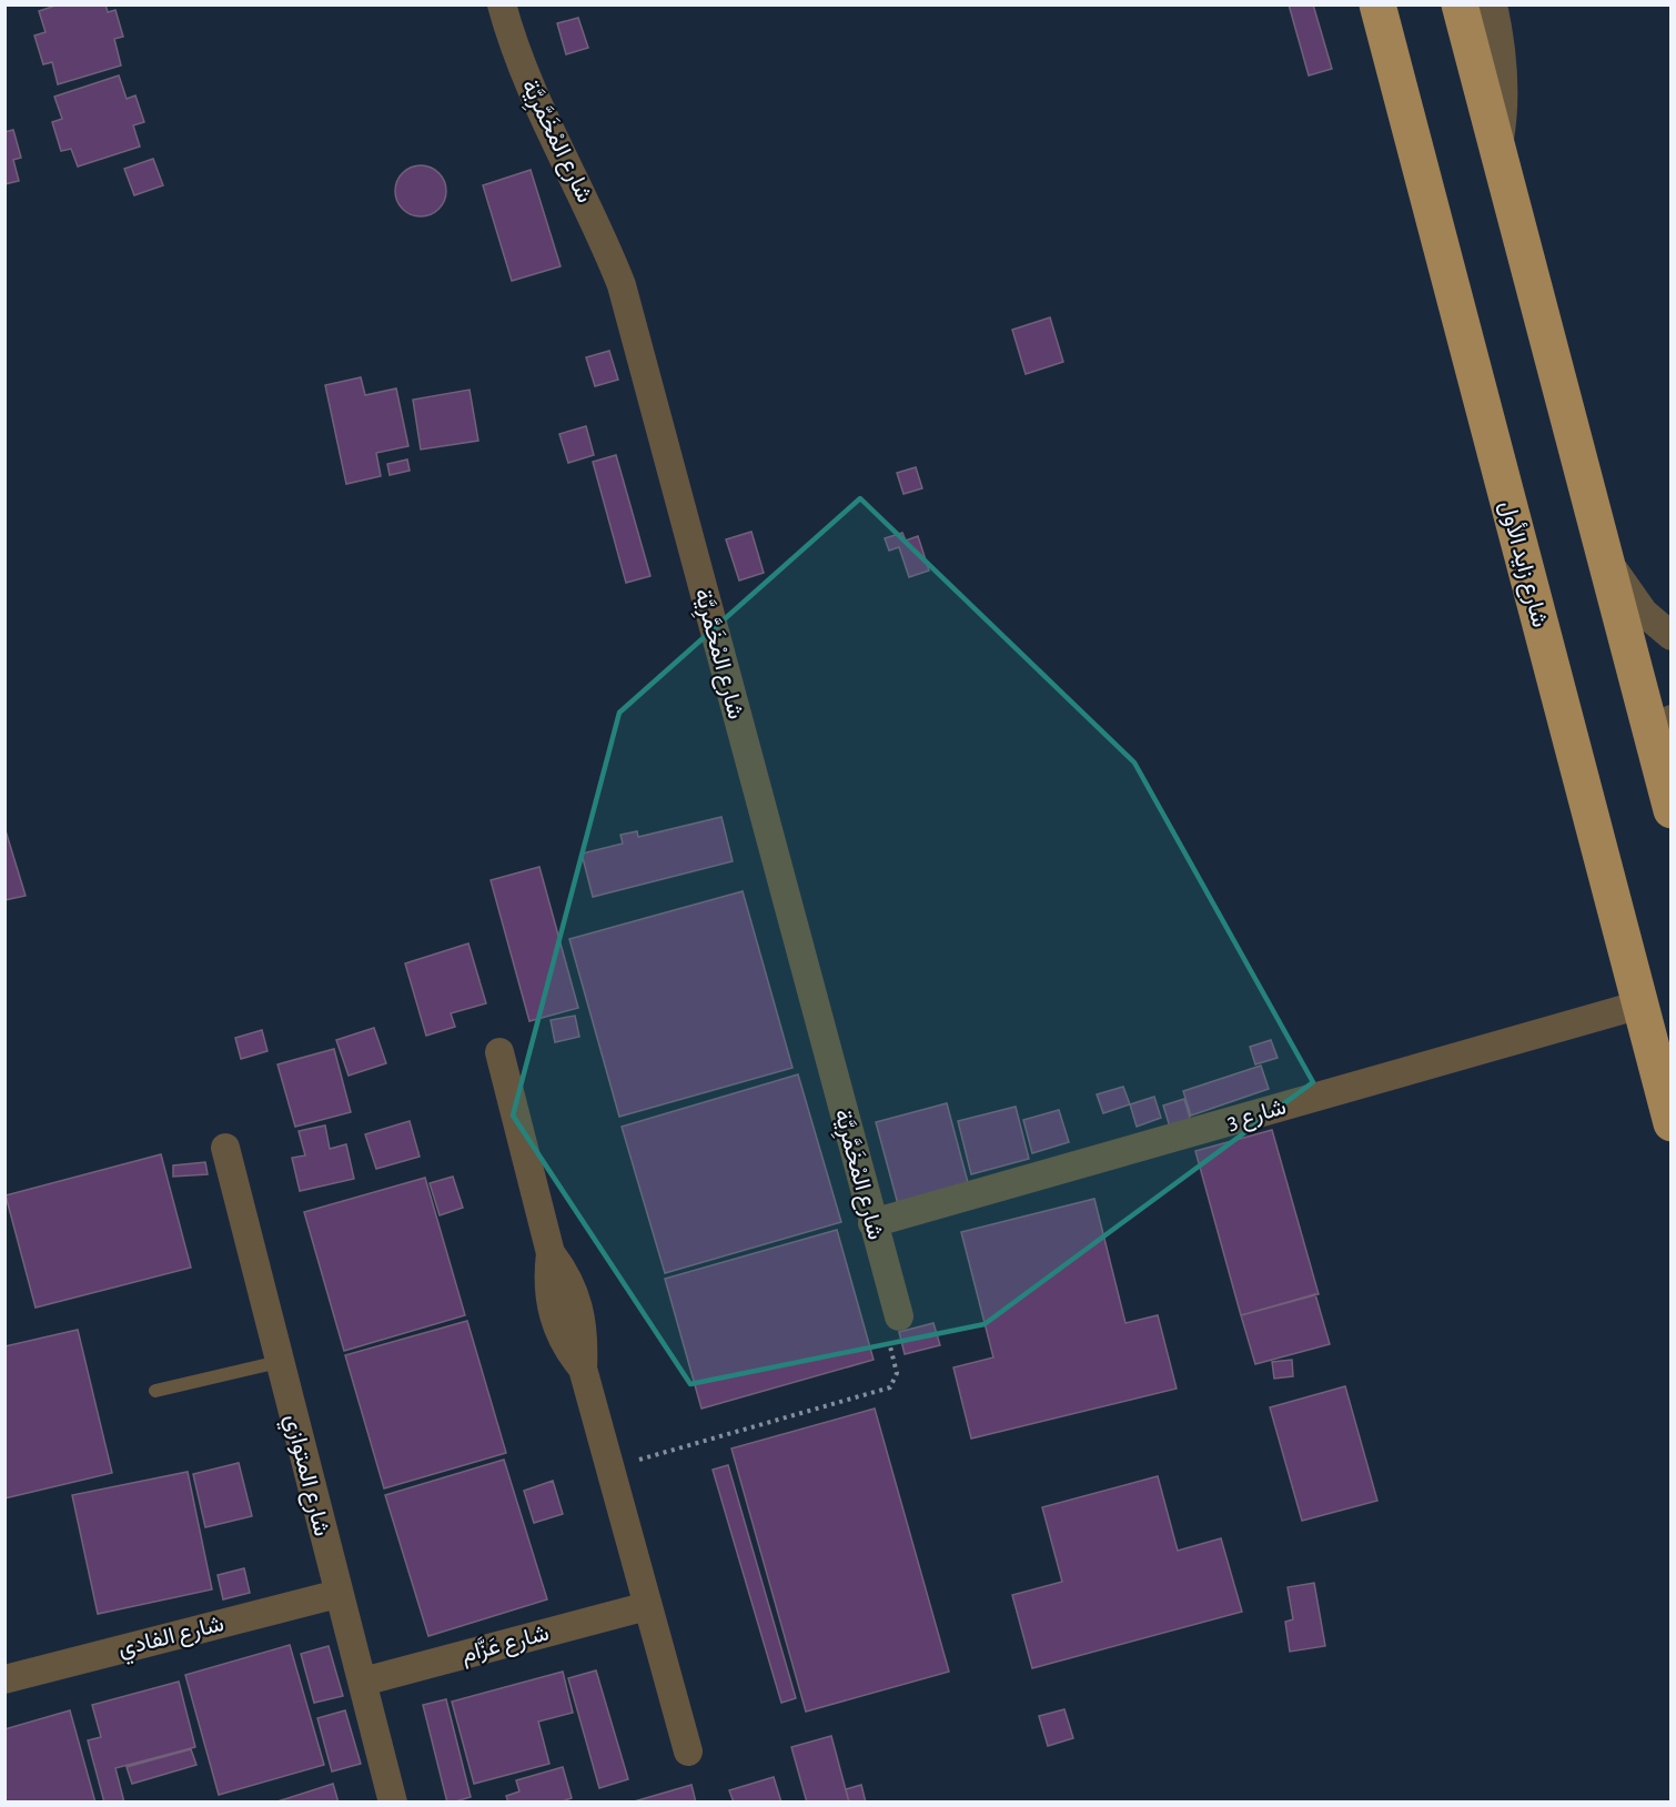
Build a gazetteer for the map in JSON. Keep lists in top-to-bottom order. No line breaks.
{"streets":{"main road":["شارع زايد الأول"],"street":["شارع المْخَمَّرِيَّة","شارع 3","شارع المتوازي","شارع الفادي","شارع عَزَّام"]},"crossings":[["شارع المْخَمَّرِيَّة","شارع 3"],["شارع زايد الأول","شارع 3"],["شارع المتوازي","شارع الفادي"],["شارع المتوازي","شارع عَزَّام"]]}
